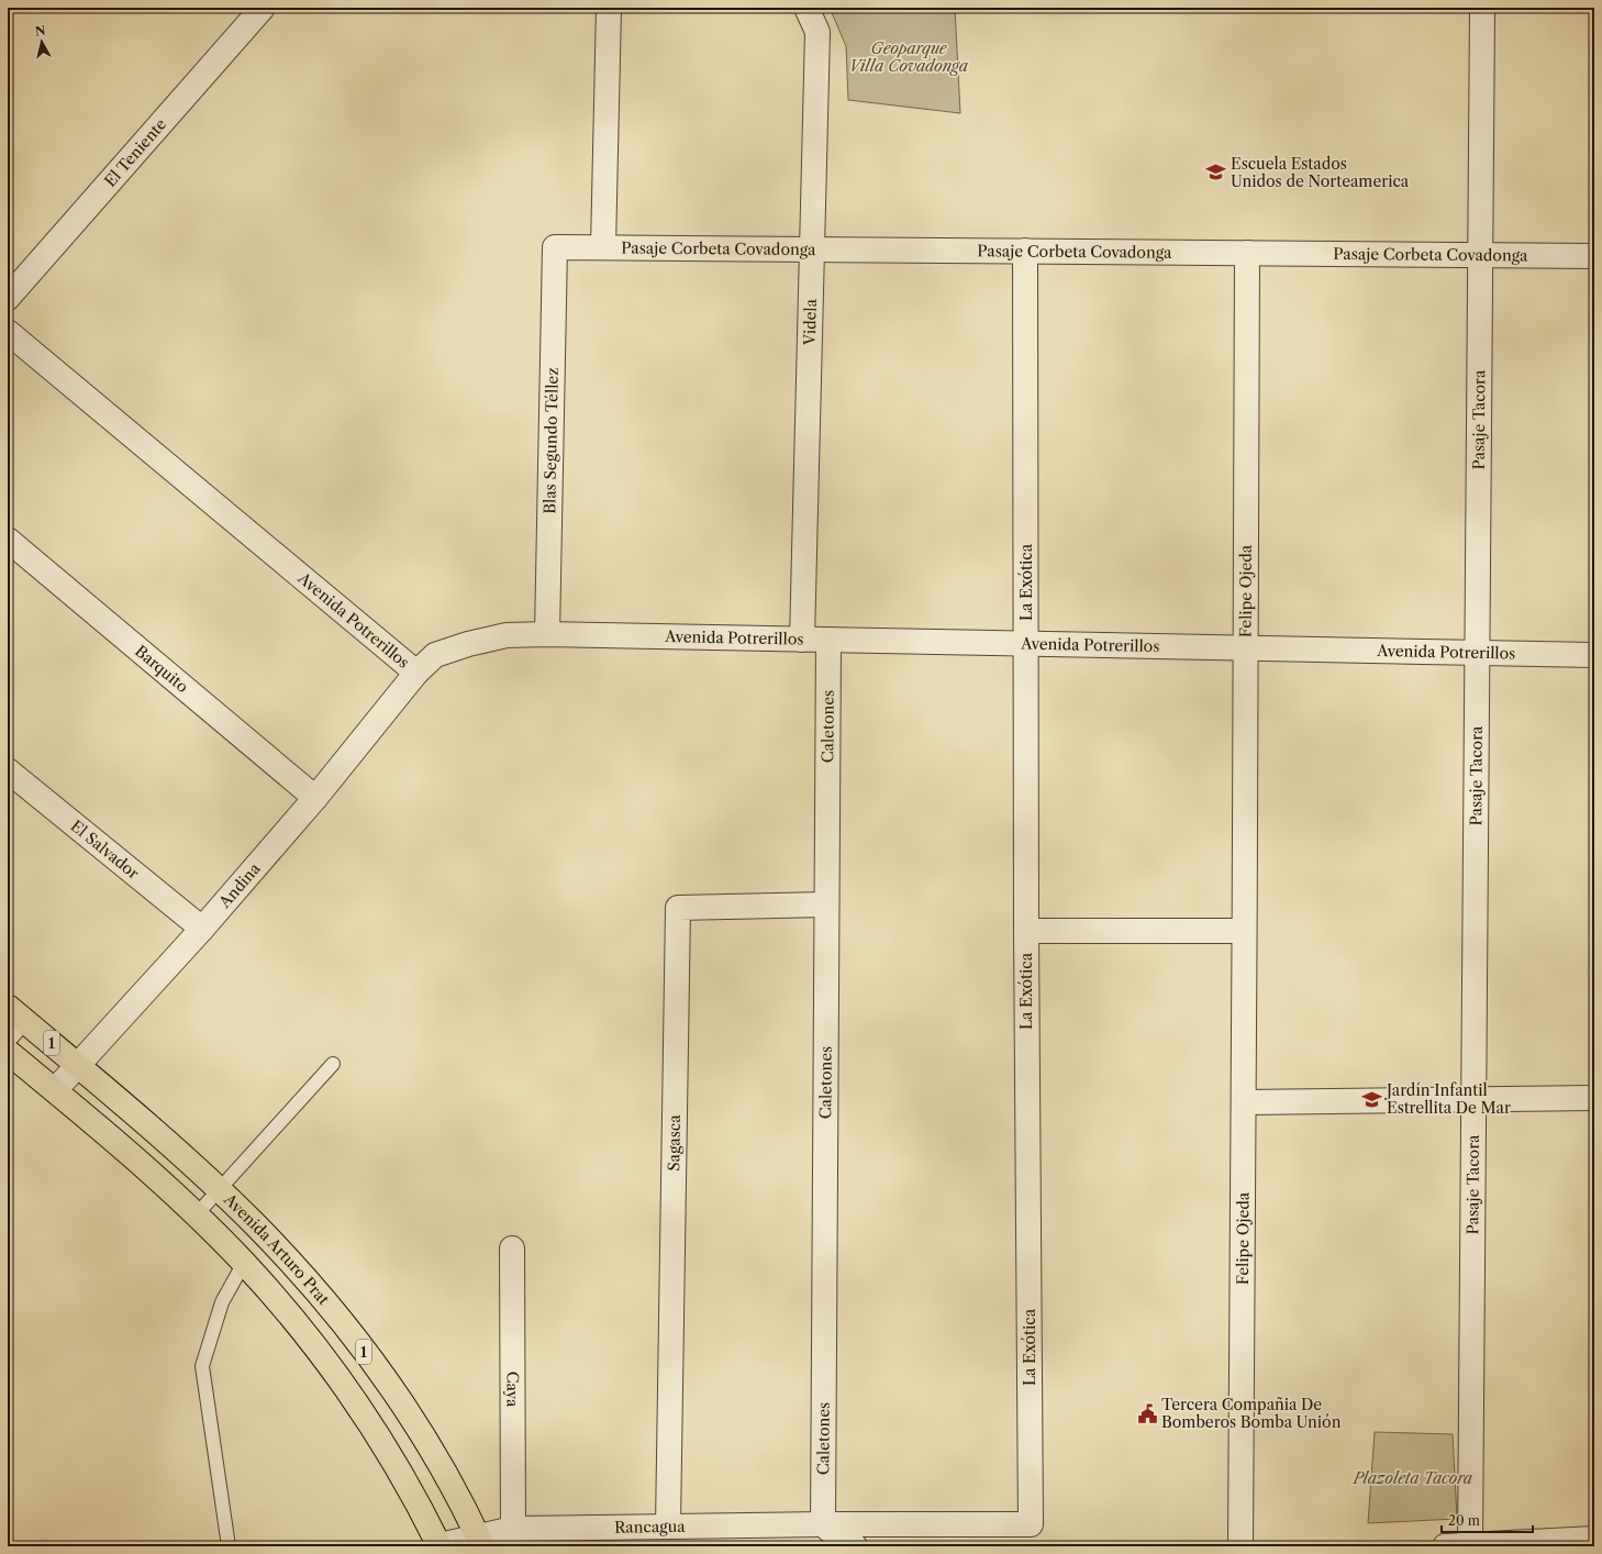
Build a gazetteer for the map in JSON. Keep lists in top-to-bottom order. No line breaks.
{"streets":{"highway":["1","Avenida Arturo Prat"],"street":["El Teniente","Pasaje Corbeta Covadonga","Videla","Pasaje Tacora","Blas Segundo Téllez","La Exótica","Felipe Ojeda","Avenida Potrerillos","Barquito","Caletones","El Salvador","Andina","Sagasca","Caya","Rancagua"]},"crossings":[["Pasaje Corbeta Covadonga","Videla"],["Pasaje Corbeta Covadonga","Pasaje Tacora"],["Pasaje Corbeta Covadonga","Blas Segundo Téllez"],["Pasaje Corbeta Covadonga","La Exótica"],["Pasaje Corbeta Covadonga","Felipe Ojeda"],["Videla","Avenida Potrerillos"],["Pasaje Tacora","Avenida Potrerillos"],["Blas Segundo Téllez","Avenida Potrerillos"],["La Exótica","Avenida Potrerillos"],["La Exótica","Caletones"],["La Exótica","Rancagua"],["Felipe Ojeda","Avenida Potrerillos"],["Avenida Potrerillos","Caletones"],["Avenida Potrerillos","Andina"],["Barquito","Andina"],["Caletones","Sagasca"],["Caletones","Rancagua"],["El Salvador","Andina"],["Andina","Avenida Arturo Prat"],["Sagasca","Rancagua"],["Avenida Arturo Prat","Rancagua"],["Caya","Rancagua"]],"parks":["Geoparque Villa Covadonga","Plazoleta Tacora"],"places":{"school or university":["Escuela Estados Unidos de Norteamerica","Jardín Infantil Estrellita De Mar"],"public building":["Tercera Compañia De Bomberos Bomba Unión"]},"scale_bar":"20 m","north":"top"}
